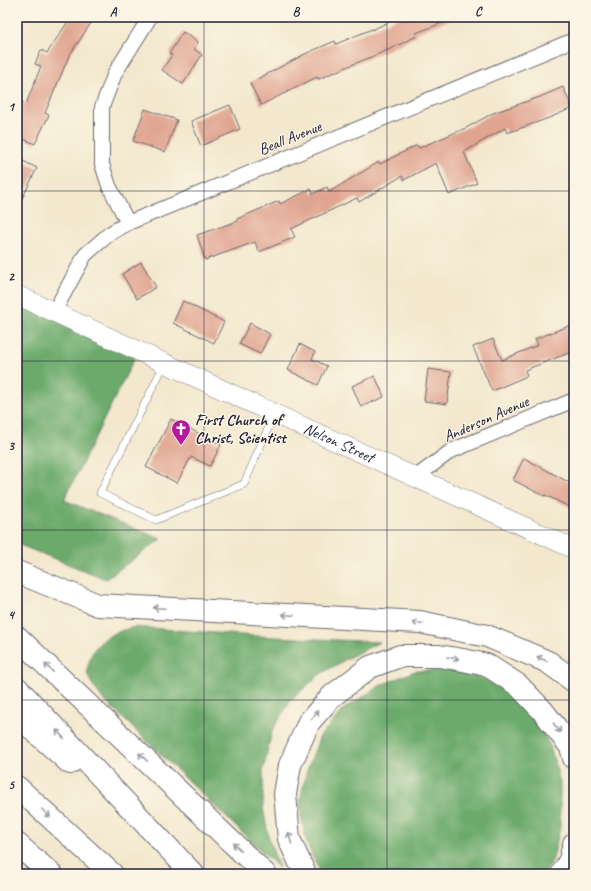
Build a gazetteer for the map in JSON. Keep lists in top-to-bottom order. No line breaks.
{"streets":{"street":["Beall Avenue","Anderson Avenue","Nelson Street"]},"crossings":[["Beall Avenue","Nelson Street"],["Anderson Avenue","Nelson Street"]],"places":{"church":["First Church of Christ, Scientist"]},"grid":{"columns":["A","B","C"],"rows":["1","2","3","4","5"]}}
